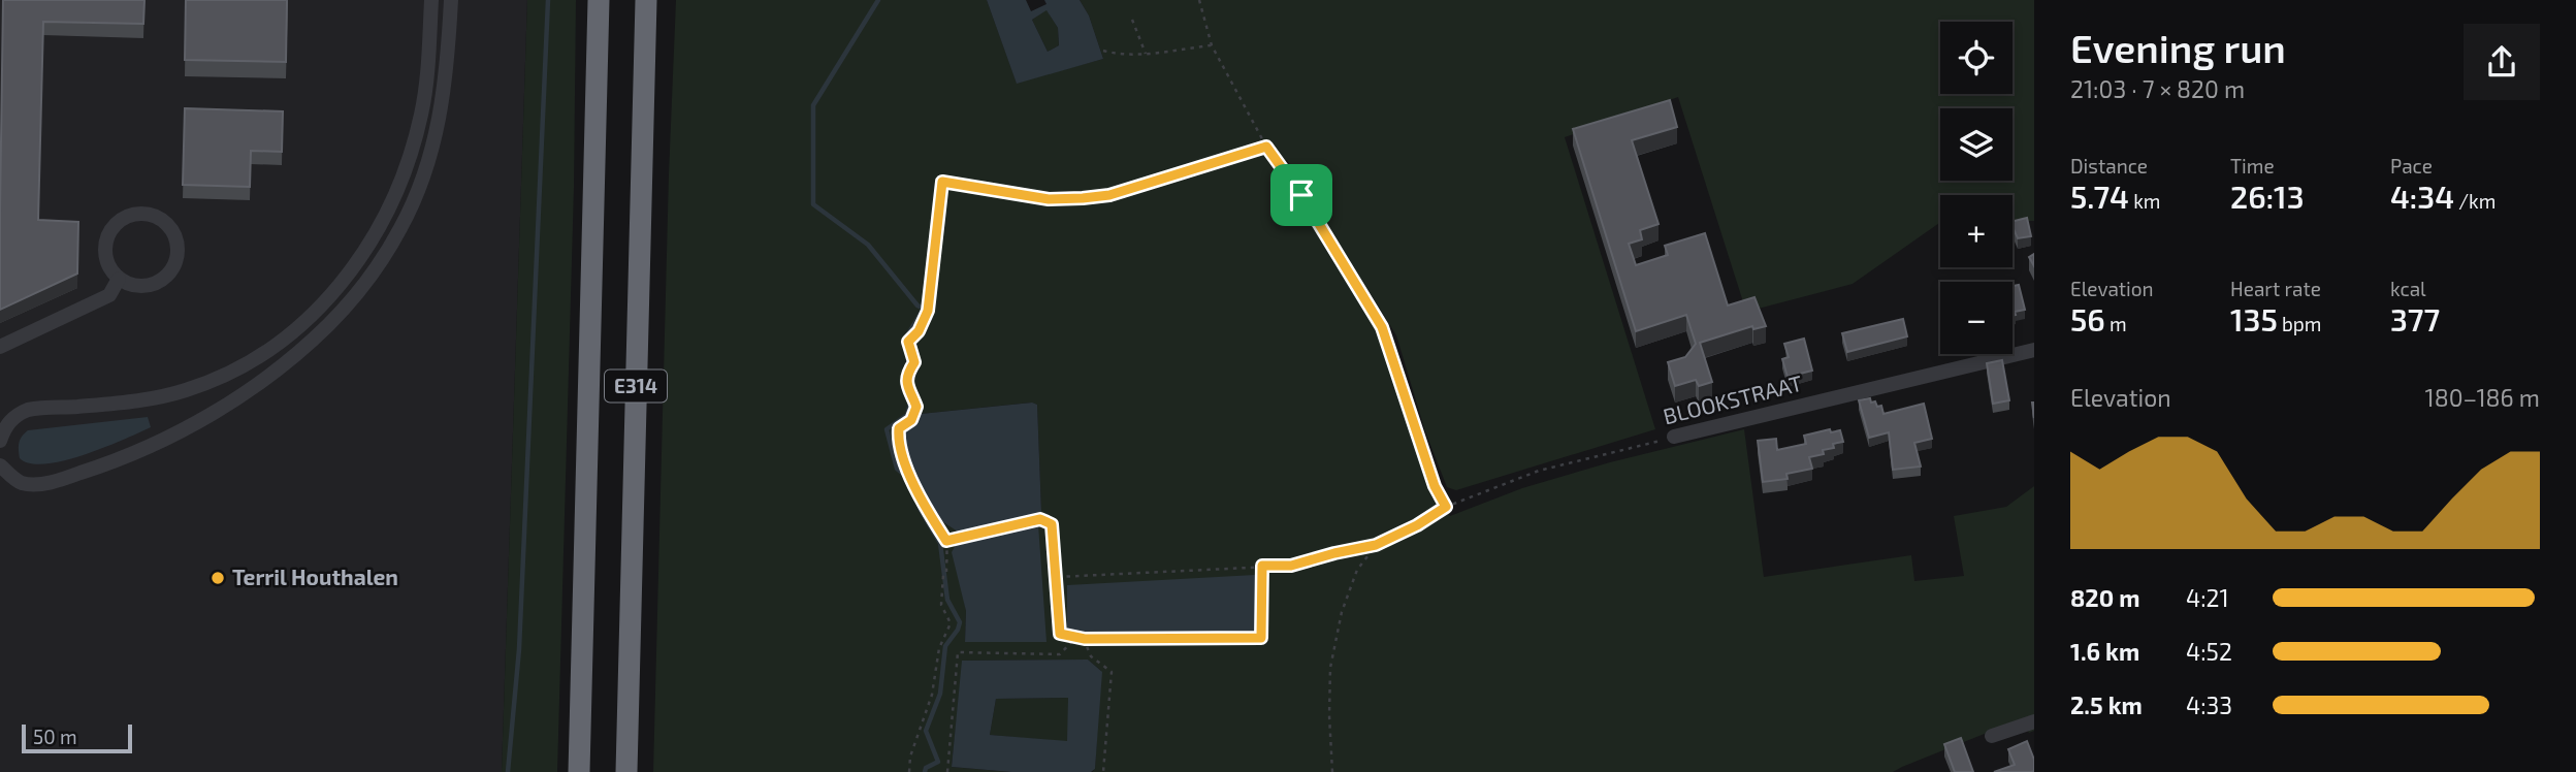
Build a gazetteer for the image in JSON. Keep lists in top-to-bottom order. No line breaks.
{"streets":{"highway":["E314"],"street":["BLOOKSTRAAT"]},"places":["Terril Houthalen"],"scale_bar":"50 m","page":{"heading":["Evening run","21:03 · 7 × 820 m"],"map_buttons":["+","−"],"stats":[["Distance","5.74 km"],["Time","26:13"],["Pace","4:34 /km"],["Elevation","56 m"],["Heart rate","135 bpm"],["kcal","377"]],"chart":["Elevation","180–186 m"],"list":[{"name":"820 m","note":"4:21"},{"name":"1.6 km","note":"4:52"},{"name":"2.5 km","note":"4:33"}],"scale":"50 m"}}
